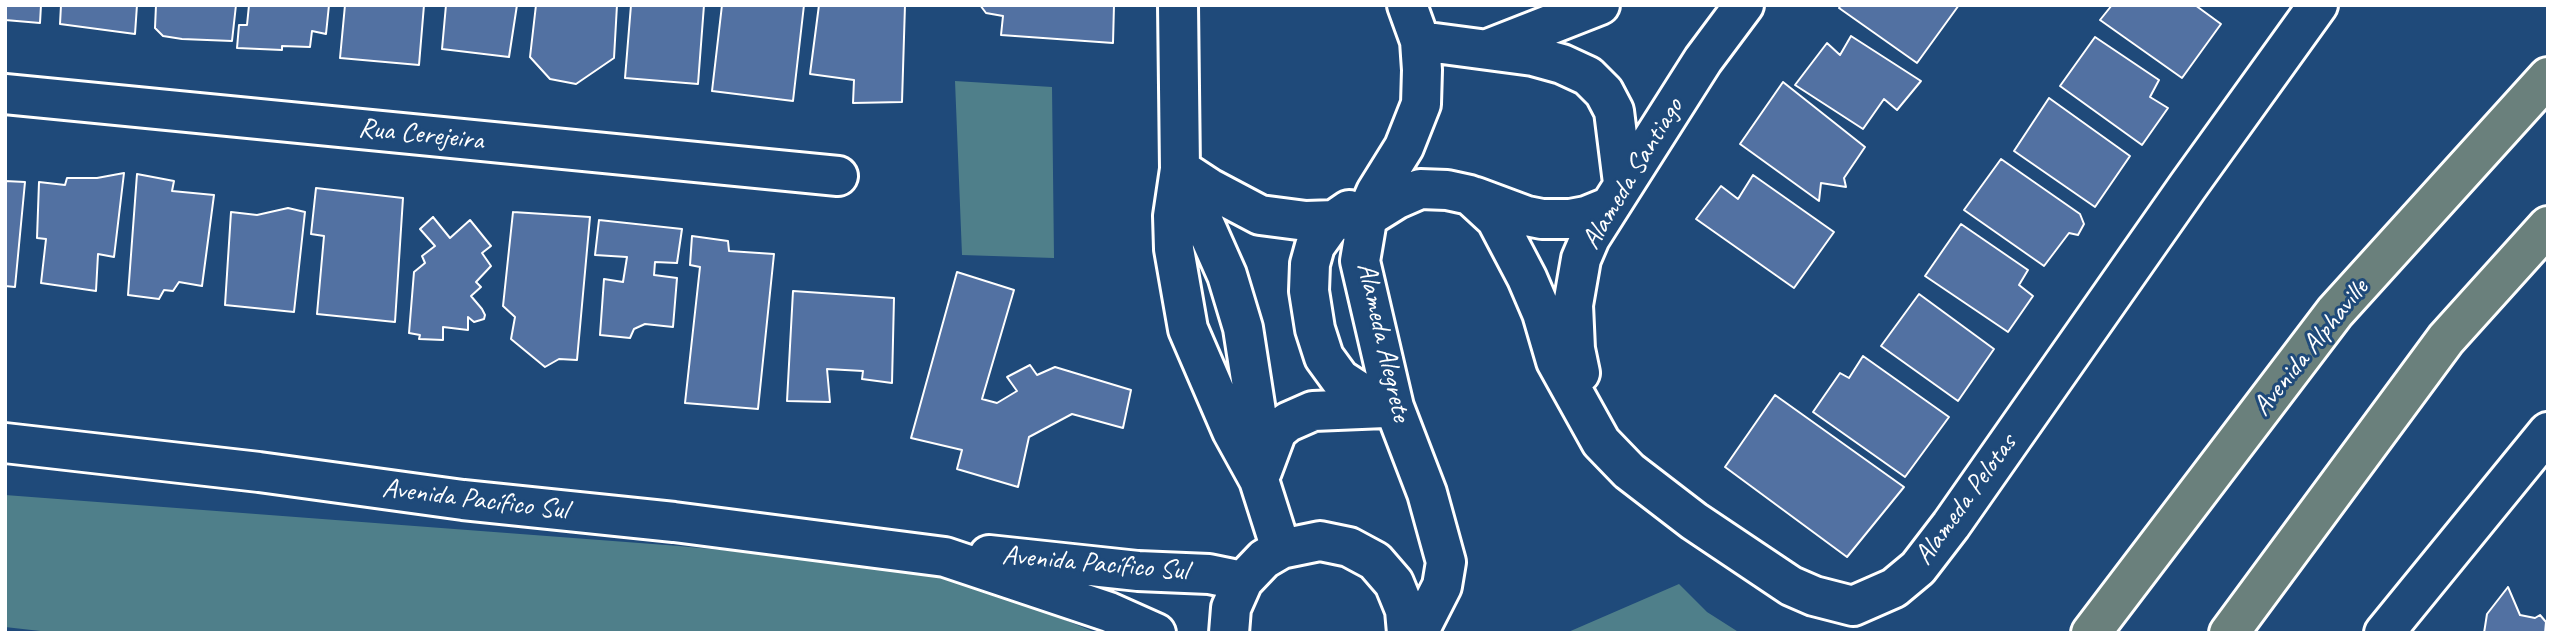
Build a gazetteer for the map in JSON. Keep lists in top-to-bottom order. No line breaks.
{"streets":{"main road":["Avenida Alphaville"],"street":["Rua Cerejeira","Alameda Santiago","Alameda Alegrete","Avenida Pacífico Sul","Alameda Pelotas"]},"crossings":[["Alameda Santiago","Alameda Pelotas"]]}
